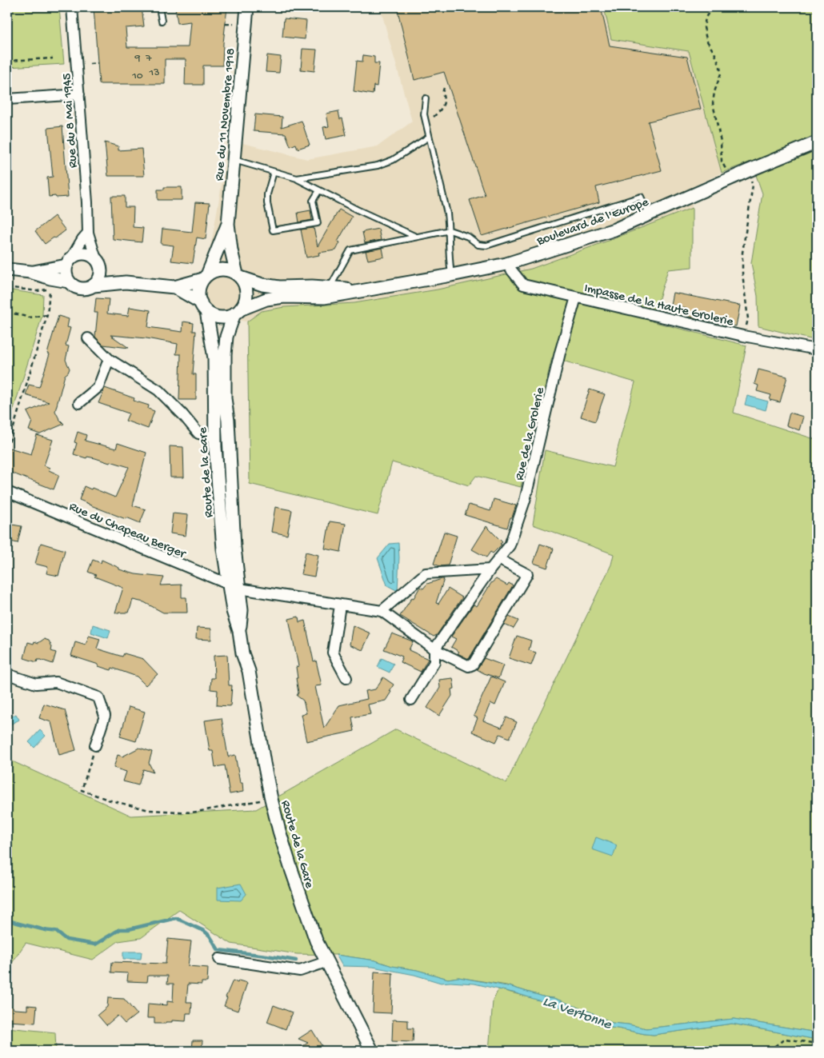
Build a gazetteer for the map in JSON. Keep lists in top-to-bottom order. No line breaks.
{"streets":{"street":["Rue du 11 Novembre 1918","Rue du 8 Mai 1945","Boulevard de l'Europe","Impasse de la Haute Grolerie","Rue de la Grolerie","Route de la Gare","Rue du Chapeau Berger"]},"crossings":[["Rue du 11 Novembre 1918","Boulevard de l'Europe"],["Rue du 11 Novembre 1918","Route de la Gare"],["Boulevard de l'Europe","Impasse de la Haute Grolerie"],["Boulevard de l'Europe","Route de la Gare"],["Impasse de la Haute Grolerie","Rue de la Grolerie"],["Route de la Gare","Rue du Chapeau Berger"]],"water":["La Vertonne"],"house_numbers":["9","7","13","10"]}
